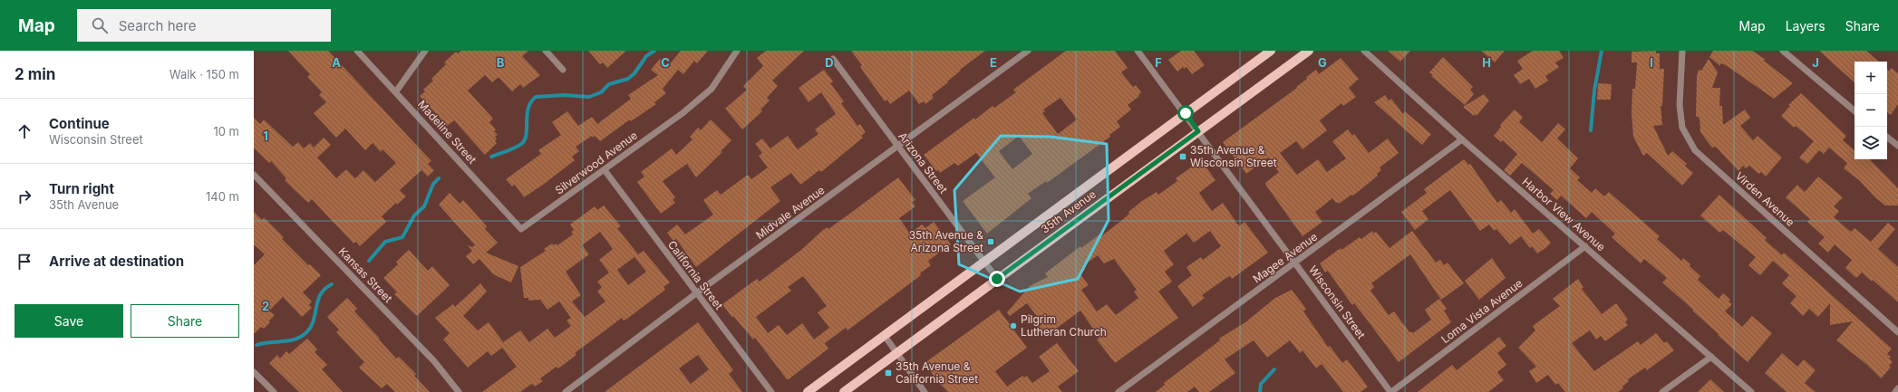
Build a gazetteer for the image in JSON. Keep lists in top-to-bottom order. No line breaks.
{"streets":{"main road":["35th Avenue"],"street":["Madeline Street","Silverwood Avenue","Arizona Street","Virden Avenue","Midvale Avenue","Harbor View Avenue","Magee Avenue","Kansas Street","California Street","Wisconsin Street","Loma Vista Avenue"]},"crossings":[["Madeline Street","Silverwood Avenue"],["Silverwood Avenue","California Street"],["Arizona Street","35th Avenue"],["Arizona Street","Midvale Avenue"],["35th Avenue","Wisconsin Street"],["Midvale Avenue","California Street"],["Harbor View Avenue","Magee Avenue"],["Harbor View Avenue","Loma Vista Avenue"],["Magee Avenue","Wisconsin Street"],["Wisconsin Street","Loma Vista Avenue"]],"places":{"transit":["35th Avenue & Wisconsin Street","35th Avenue & Arizona Street","35th Avenue & California Street"],"other":["Pilgrim Lutheran Church"]},"page":{"header":"Map","search":"Search here","nav":["Map","Layers","Share"],"heading":["2 min","Walk · 150 m"],"map_buttons":["+","−"],"list":[["Continue","Wisconsin Street","10 m"],["Turn right","35th Avenue","140 m"],"Arrive at destination"],"buttons":["Save","Share"]},"grid":{"columns":["A","B","C","D","E","F","G","H","I","J"],"rows":["1","2"]}}
